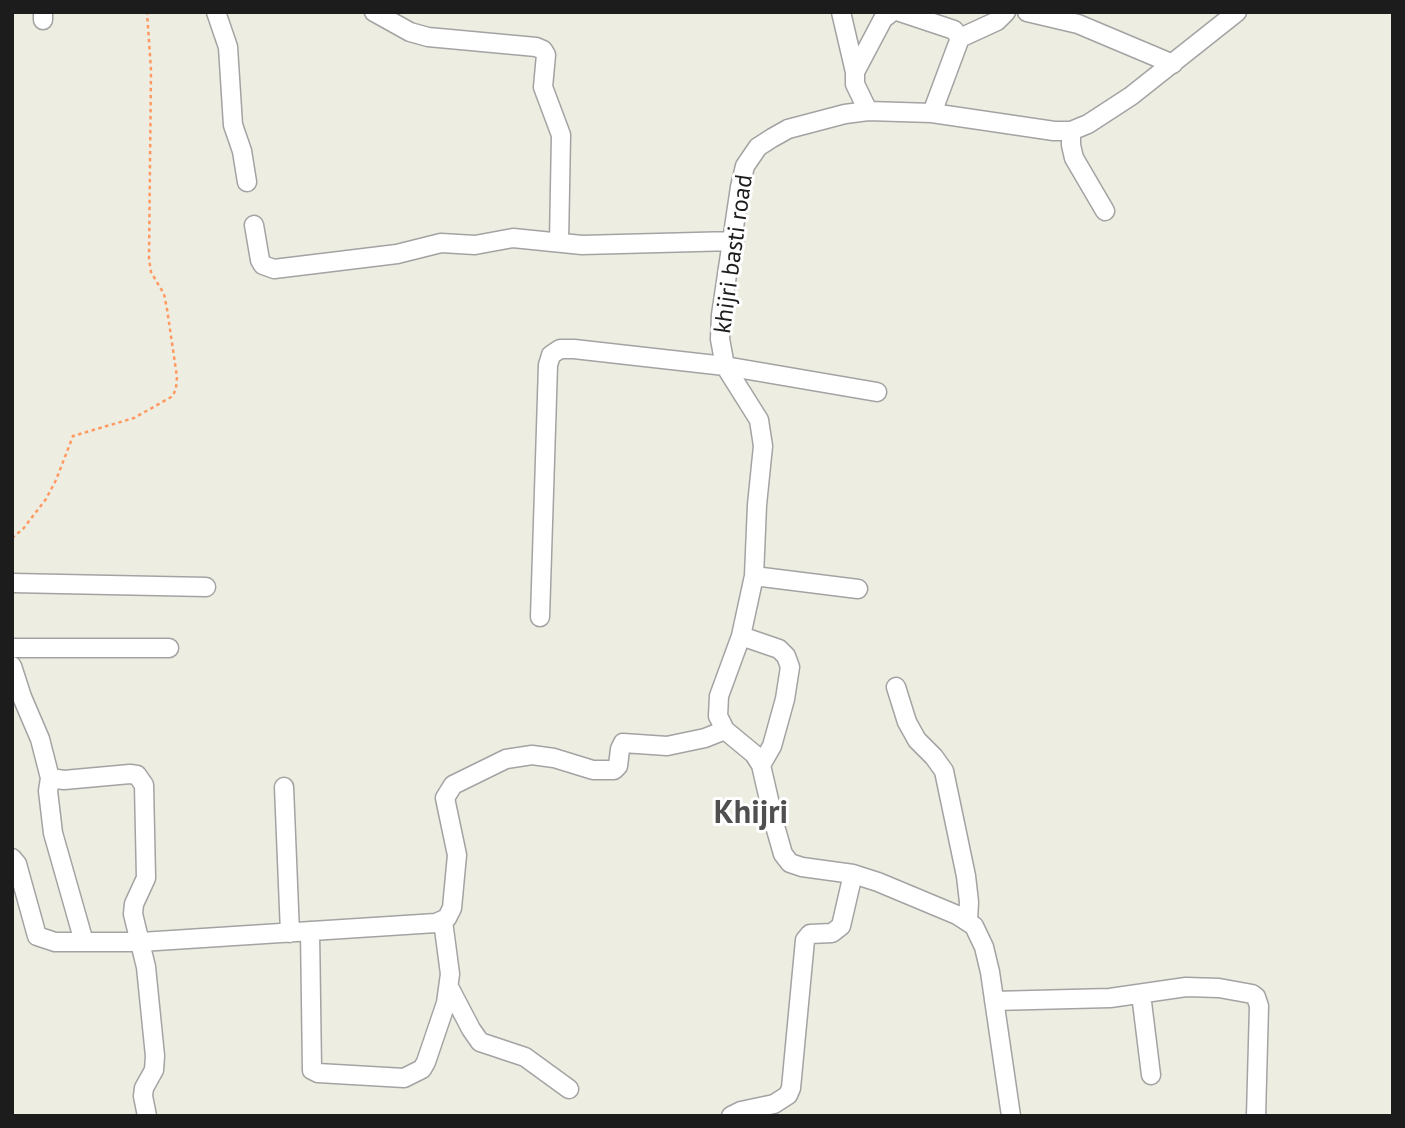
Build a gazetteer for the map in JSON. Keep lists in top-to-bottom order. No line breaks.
{"streets":{"street":["khijri basti road"]},"districts":["Khijri"]}
